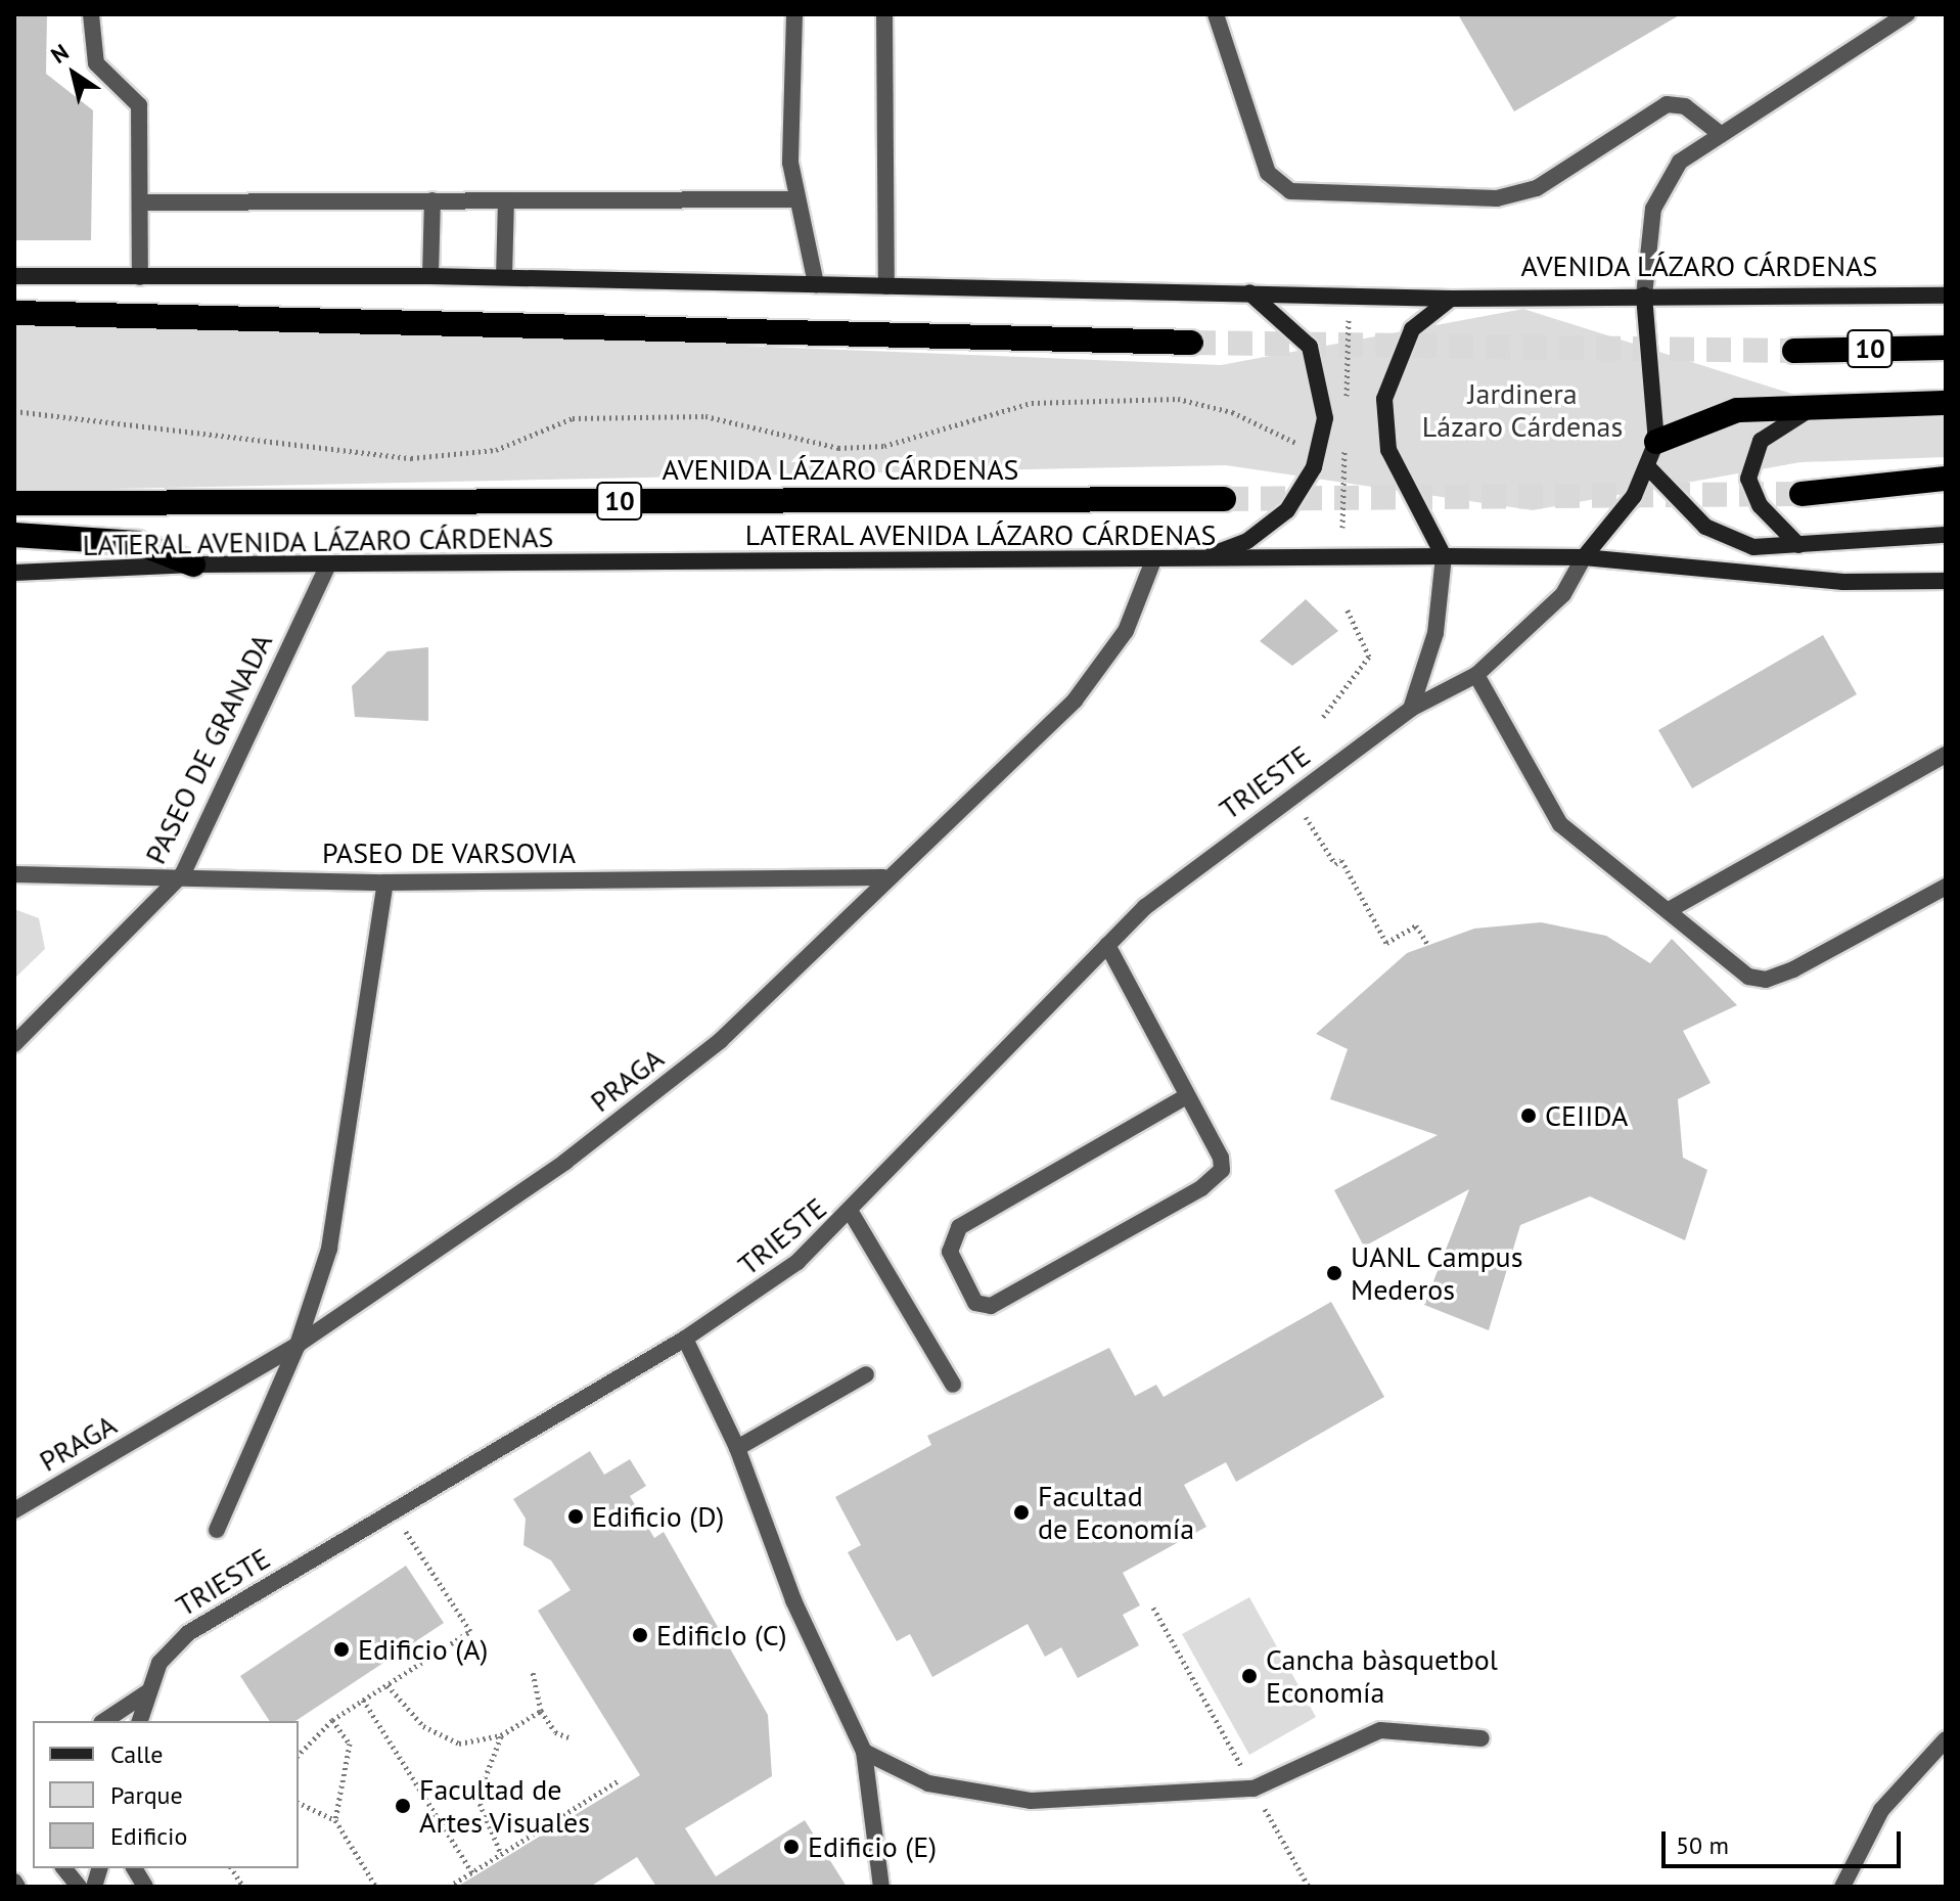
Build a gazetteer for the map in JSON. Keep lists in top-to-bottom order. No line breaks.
{"streets":{"highway":["AVENIDA LÁZARO CÁRDENAS","10"],"main road":["LATERAL AVENIDA LÁZARO CÁRDENAS"],"street":["PASEO DE GRANADA","TRIESTE","PASEO DE VARSOVIA","PRAGA"]},"crossings":[["AVENIDA LÁZARO CÁRDENAS","LATERAL AVENIDA LÁZARO CÁRDENAS"],["AVENIDA LÁZARO CÁRDENAS","TRIESTE"],["LATERAL AVENIDA LÁZARO CÁRDENAS","PASEO DE GRANADA"],["LATERAL AVENIDA LÁZARO CÁRDENAS","TRIESTE"],["LATERAL AVENIDA LÁZARO CÁRDENAS","PRAGA"],["PASEO DE GRANADA","PASEO DE VARSOVIA"],["TRIESTE","PASEO DE VARSOVIA"],["TRIESTE","PRAGA"],["PASEO DE VARSOVIA","PRAGA"]],"parks":["Jardinera Lázaro Cárdenas"],"places":["CEIIDA","UANL Campus Mederos","Facultad de Economía","Edificio (D)","EdificIo (C)","Edificio (A)","Cancha bàsquetbol Economía","Facultad de Artes Visuales","Edificio (E)"],"legend":["Calle","Parque","Edificio"],"scale_bar":"50 m","north":"top left"}
